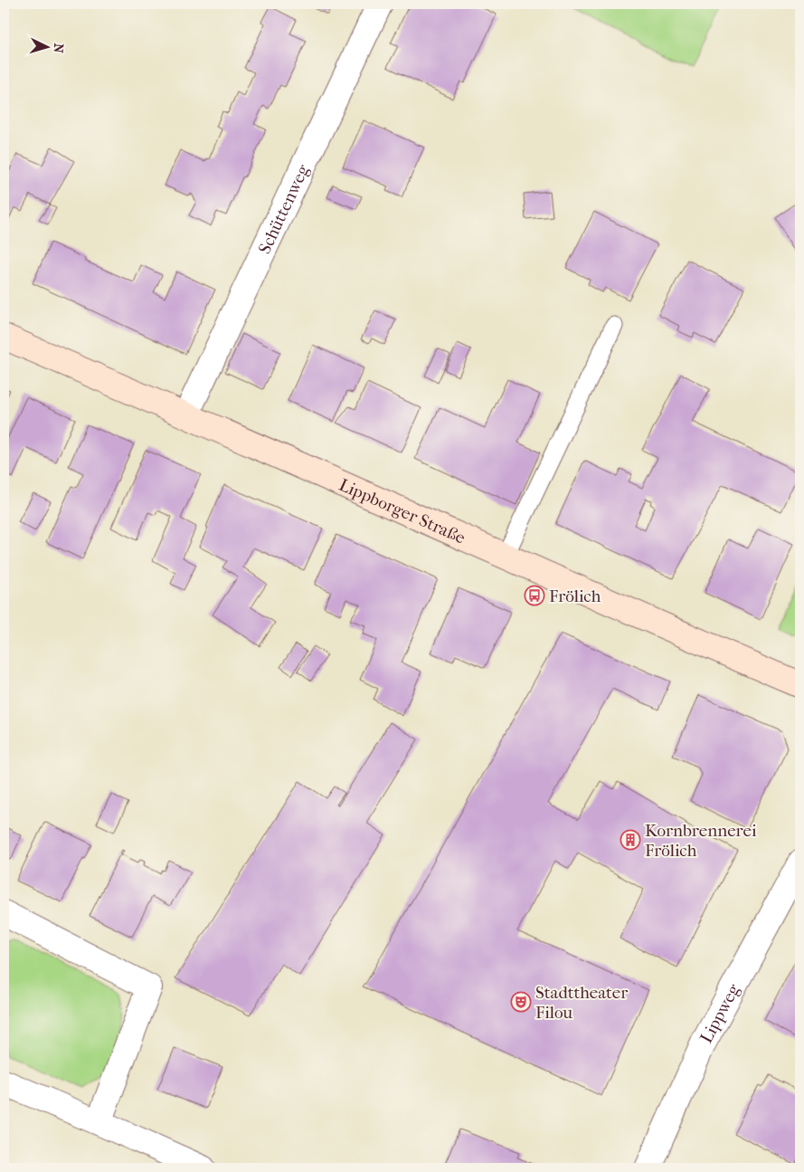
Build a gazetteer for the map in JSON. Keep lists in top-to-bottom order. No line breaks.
{"streets":{"main road":["Lippborger Straße"],"street":["Schüttenweg","Lippweg"]},"crossings":[["Schüttenweg","Lippborger Straße"]],"places":{"bus stop":["Frölich"],"building":["Kornbrennerei Frölich"],"theatre":["Stadttheater Filou"]},"north":"right"}
